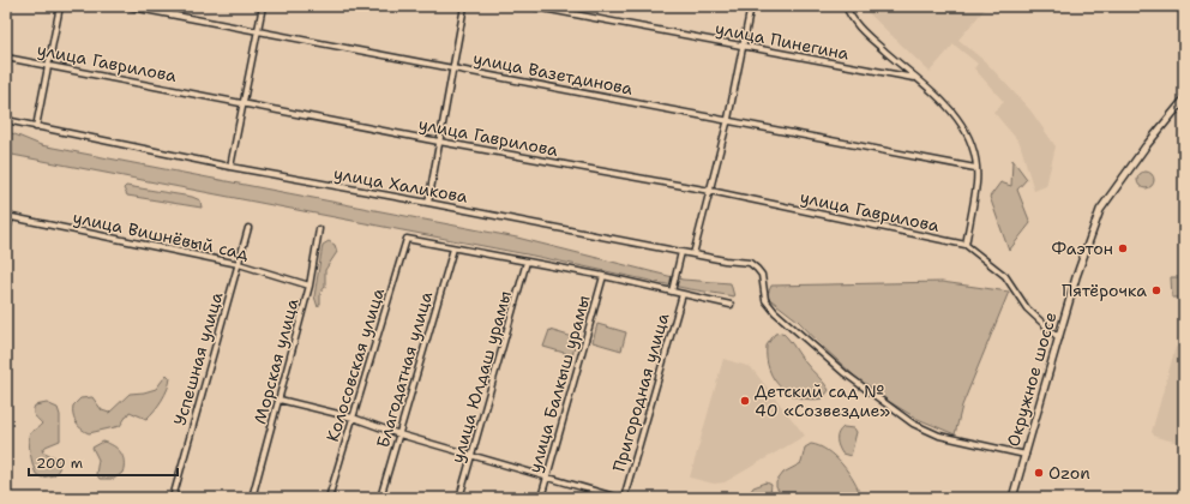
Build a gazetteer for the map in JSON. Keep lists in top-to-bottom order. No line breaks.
{"streets":{"street":["улица Пинегина","улица Гаврилова","улица Вазетдинова","улица Халикова","улица Вишнёвый сад","Успешная улица","Морская улица","Колосовская улица","Благодатная улица","улица Юлдаш урамы","Окружное шоссе","улица Балкыш урамы","Пригородная улица"]},"crossings":[["улица Халикова","Окружное шоссе"],["улица Вишнёвый сад","Успешная улица"],["улица Вишнёвый сад","Морская улица"],["Колосовская улица","Благодатная улица"]],"places":["Фаэтон","Пятёрочка","Детский сад № 40 «Созвездие»","Ozon"],"scale_bar":"200 m"}
